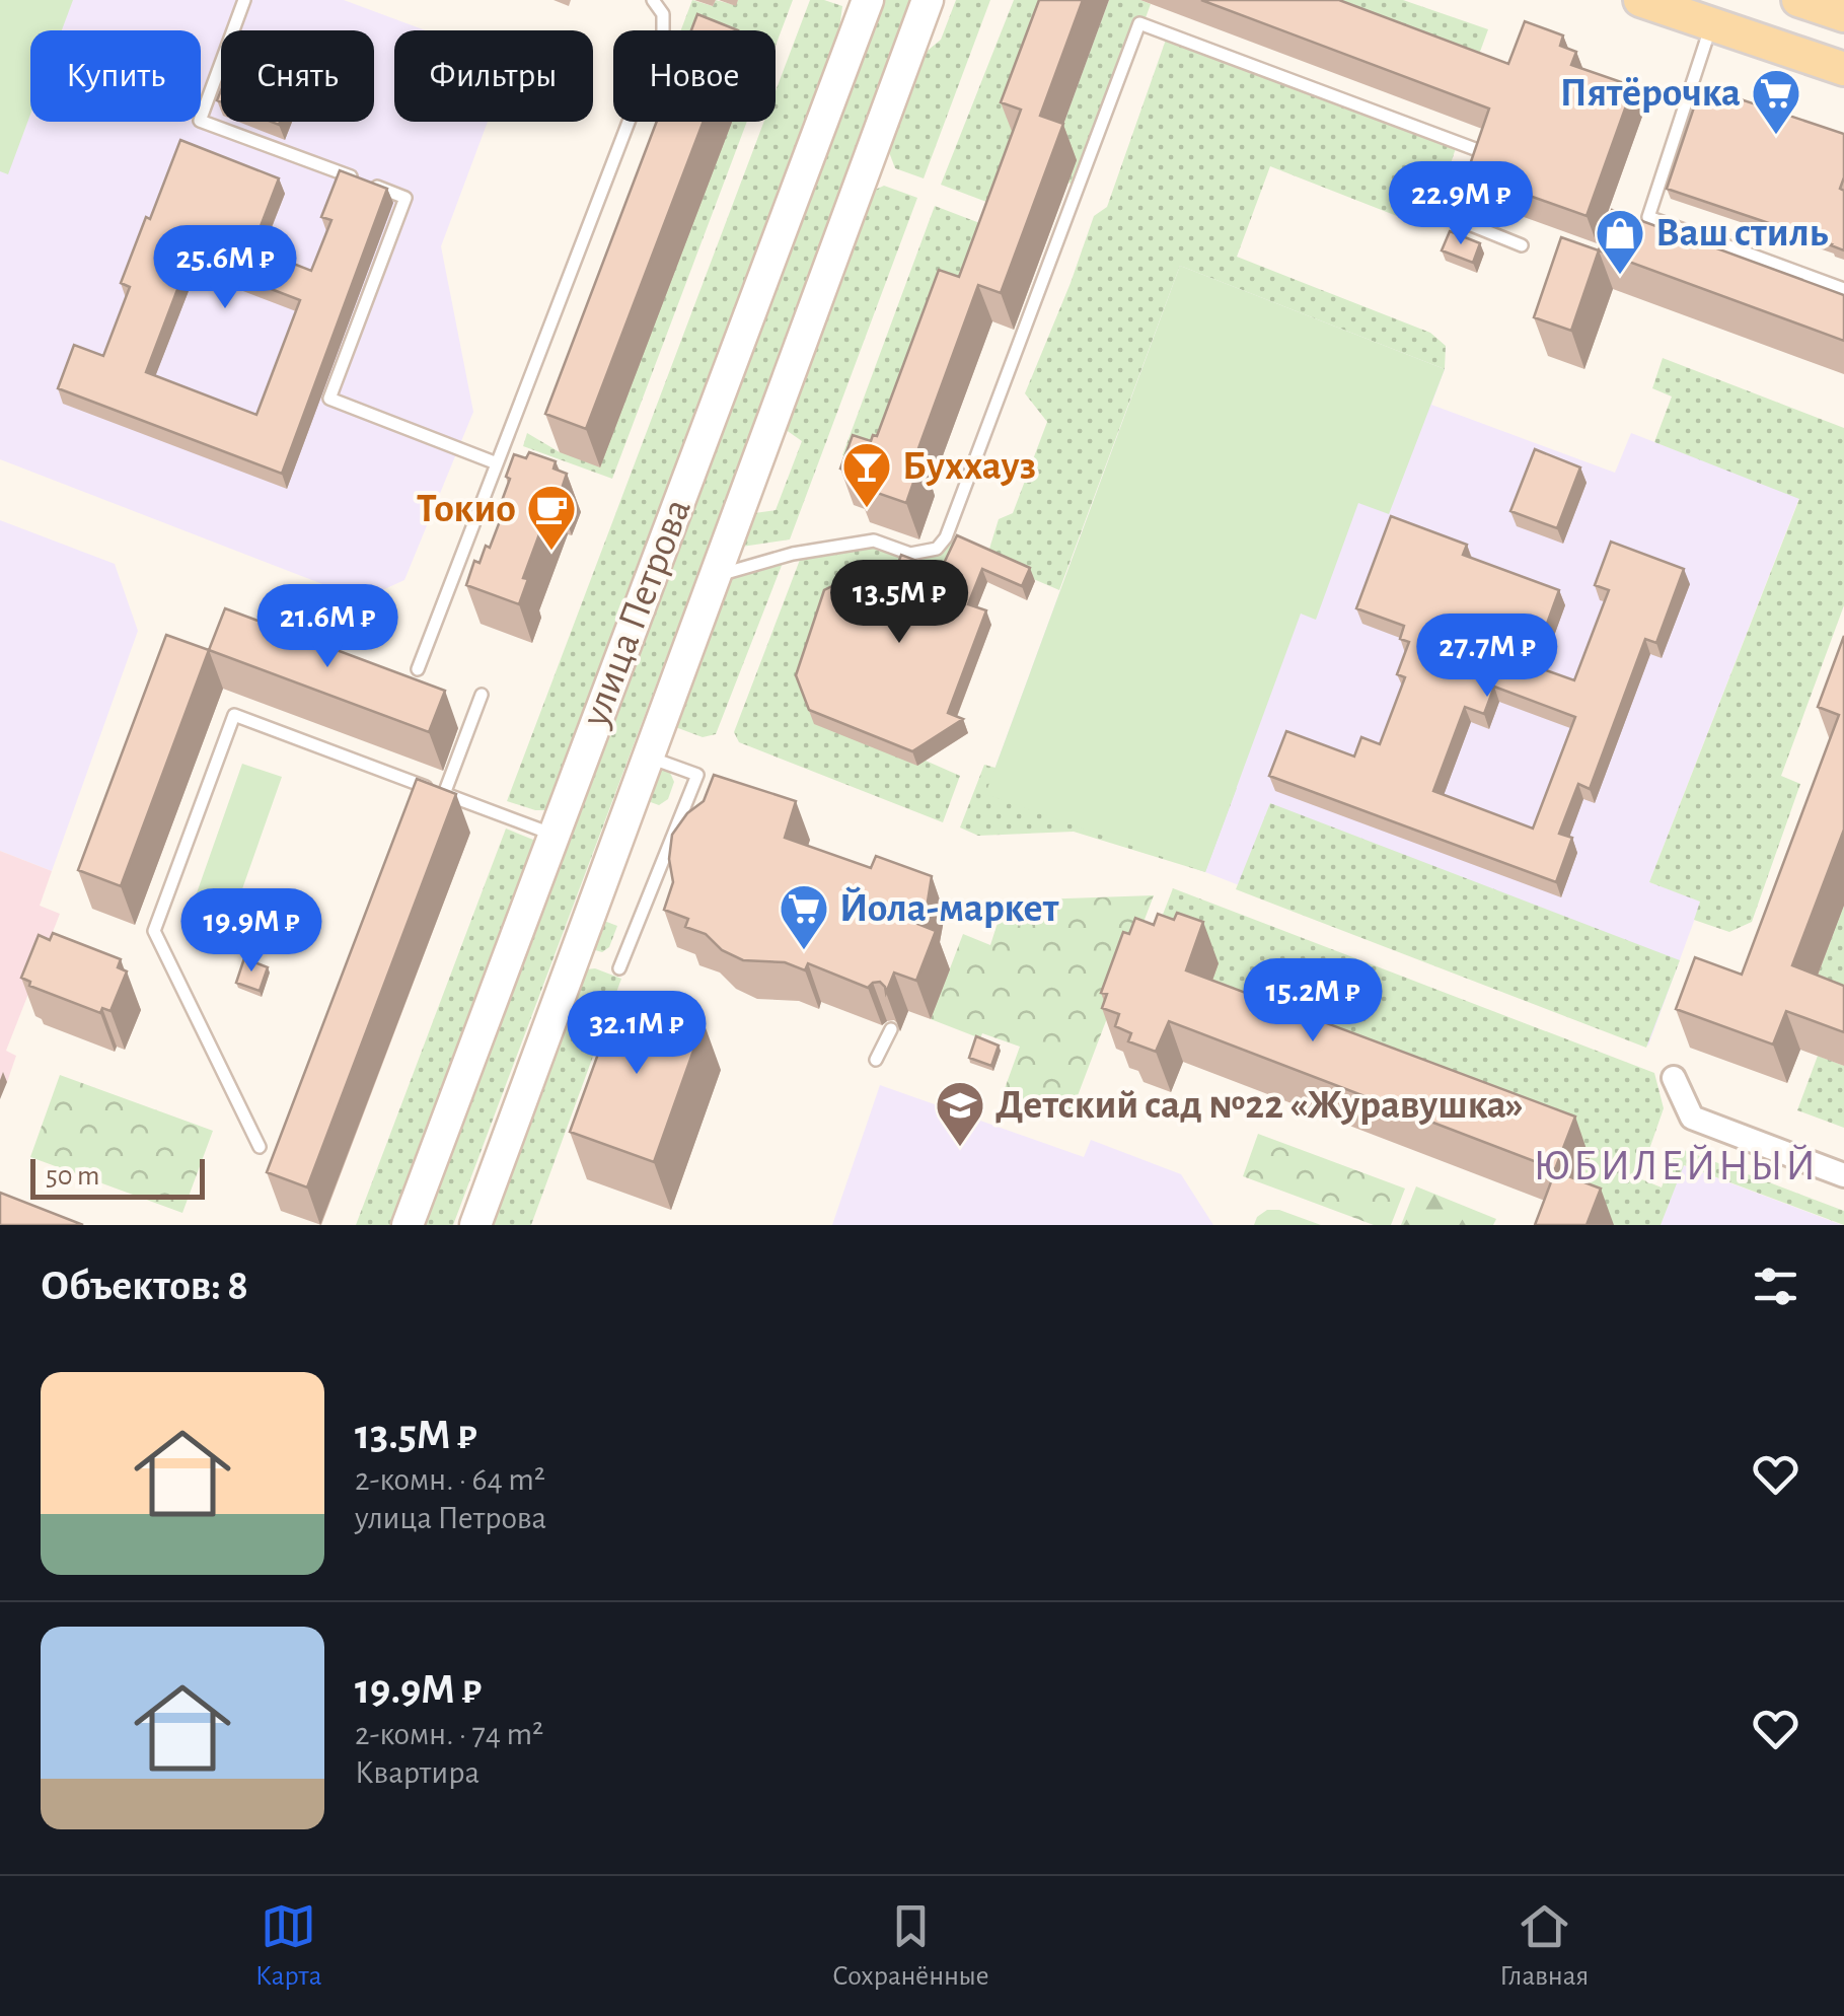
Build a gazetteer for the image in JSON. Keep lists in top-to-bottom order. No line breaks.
{"streets":{"main road":["улица Петрова"]},"districts":["ЮБИЛЕЙНЫЙ"],"places":{"supermarket":["Пятёрочка","Йола-маркет"],"shop":["Ваш стиль"],"bar":["Буххауз"],"cafe":["Токио"],"school or university":["Детский сад №22 «Журавушка»"]},"scale_bar":"50 m","page":{"chip":["Купить","Снять","Фильтры","Новое"],"price":["22.9M ₽","25.6M ₽","13.5M ₽","21.6M ₽","27.7M ₽","19.9M ₽","15.2M ₽","32.1M ₽"],"scale":"50 m","heading":"Объектов: 8","list":[{"name":"13.5M ₽","note":"2-комн. · 64 m² · улица Петрова"},{"name":"19.9M ₽","note":"2-комн. · 74 m² · Квартира"}],"tabs":["Карта","Сохранённые","Главная"]}}
